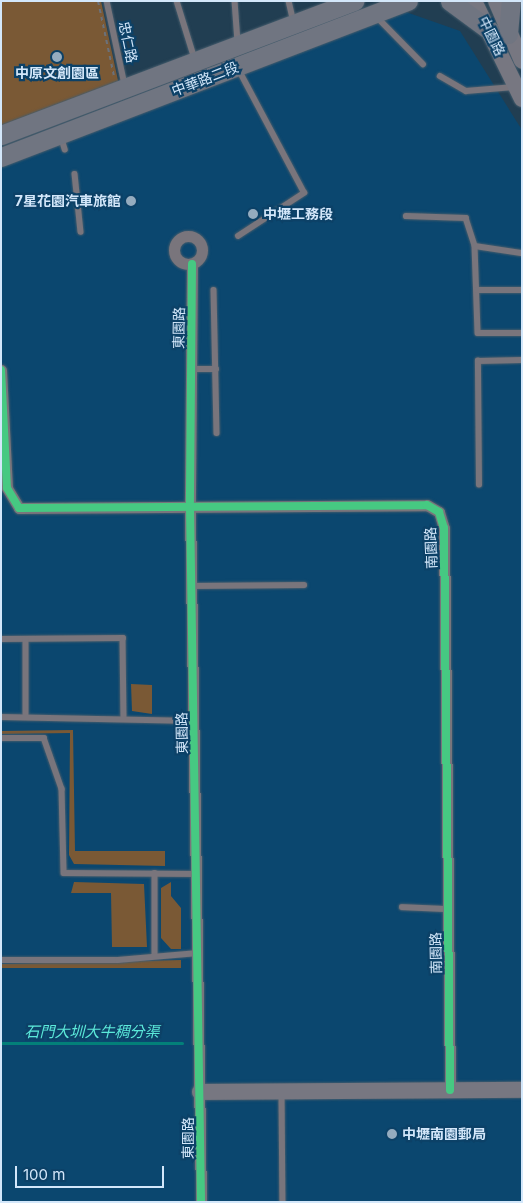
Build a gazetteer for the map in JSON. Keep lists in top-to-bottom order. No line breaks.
{"streets":{"main road":["中華路二段"],"street":["中園路","東園路","南園路"],"lane":["忠仁路"]},"crossings":[["忠仁路","中華路二段"],["東園路","南園路"]],"water":["石門大圳大牛稠分渠"],"places":["中原文創園區","7星花園汽車旅館","中壢工務段","中壢南園郵局"],"scale_bar":"100 m"}
